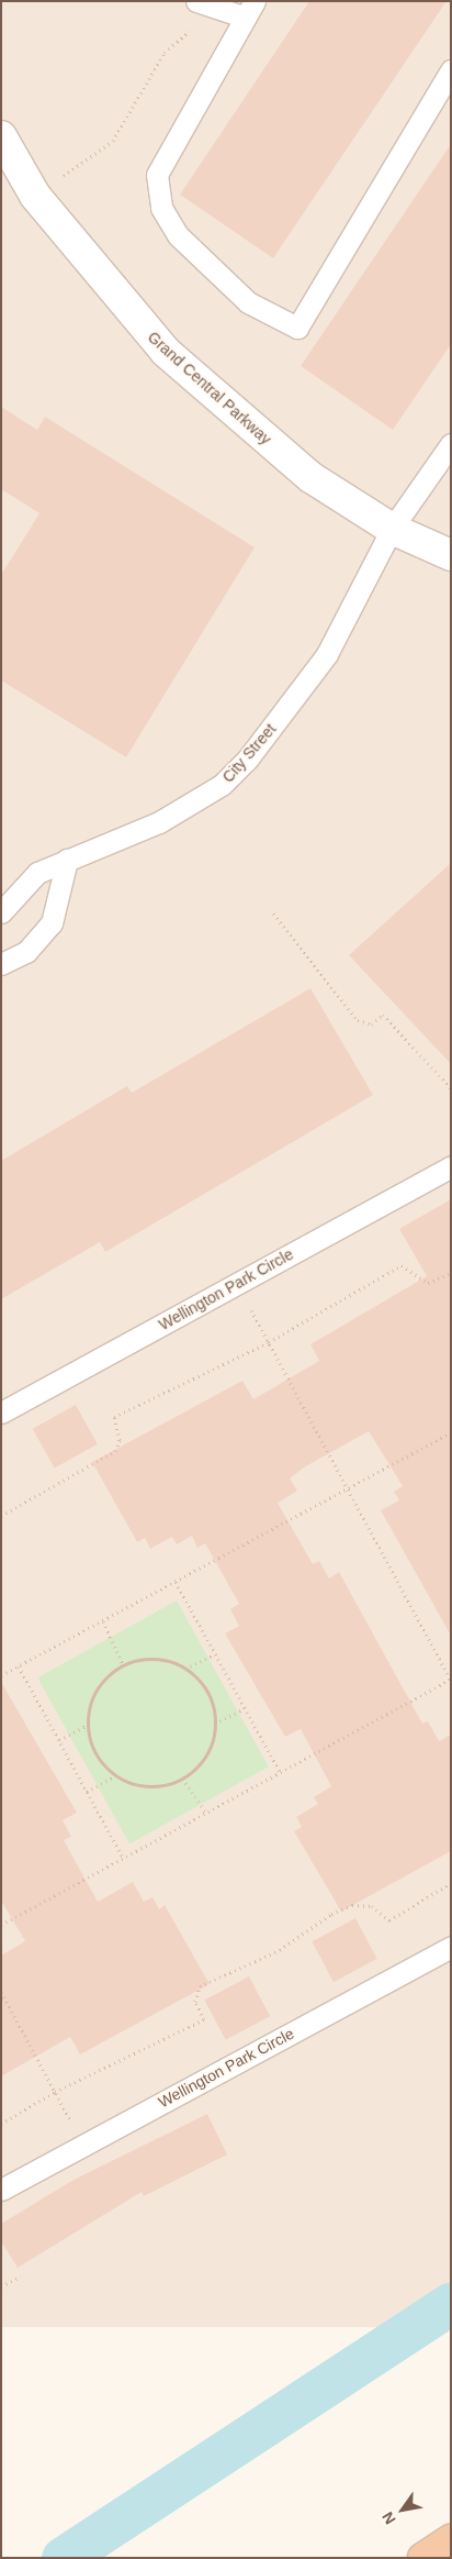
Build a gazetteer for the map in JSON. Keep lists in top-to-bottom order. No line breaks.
{"streets":{"street":["Grand Central Parkway"],"lane":["City Street","Wellington Park Circle"]},"crossings":[["Grand Central Parkway","City Street"]],"north":"bottom left"}
